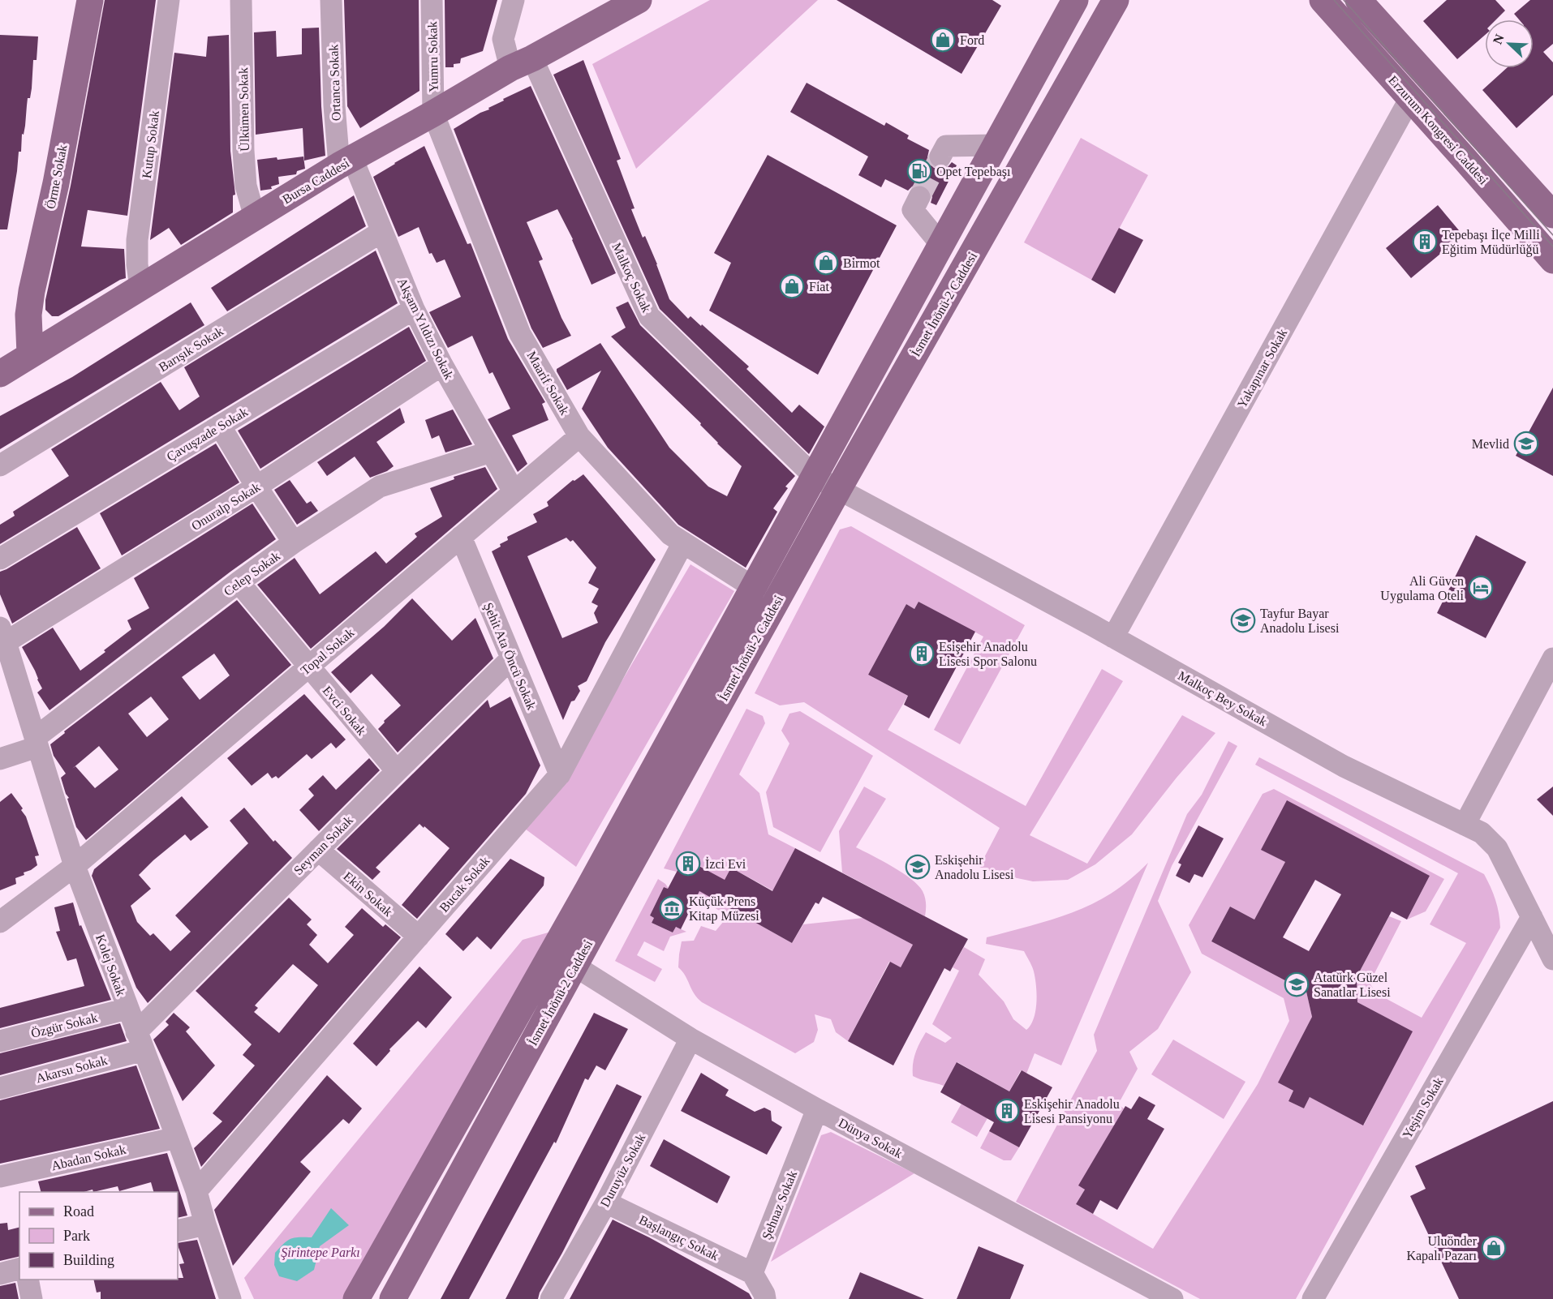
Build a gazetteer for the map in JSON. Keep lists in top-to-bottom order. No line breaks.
{"streets":{"main road":["Erzurum Kongresi Caddesi","Örme Sokak","Bursa Caddesi","İsmet İnönü-2 Caddesi"],"street":["Yumru Sokak","Ortanca Sokak","Ülkümen Sokak","Kutup Sokak","Malkoç Sokak","Akşam Yıldızı Sokak","Barışık Sokak","Yakapınar Sokak","Maarif Sokak","Çavuşzade Sokak","Onuralp Sokak","Celep Sokak","Topal Sokak","Şehit Ata Öncü Sokak","Malkoç Bey Sokak","Evci Sokak","Seyman Sokak","Bucak Sokak","Ekin Sokak","Kolej Sokak","Özgür Sokak","Akarsu Sokak","Yeşim Sokak","Dünya Sokak","Abadan Sokak","Duruyüz Sokak","Şehnaz Sokak","Başlangıç Sokak"]},"crossings":[["Yumru Sokak","Bursa Caddesi"],["Yumru Sokak","Maarif Sokak"],["Ortanca Sokak","Bursa Caddesi"],["Ortanca Sokak","Akşam Yıldızı Sokak"],["Ülkümen Sokak","Bursa Caddesi"],["Erzurum Kongresi Caddesi","Yakapınar Sokak"],["Kutup Sokak","Bursa Caddesi"],["Örme Sokak","Bursa Caddesi"],["Bursa Caddesi","Malkoç Sokak"],["Bursa Caddesi","Akşam Yıldızı Sokak"],["Bursa Caddesi","Maarif Sokak"],["Malkoç Sokak","İsmet İnönü-2 Caddesi"],["Malkoç Sokak","Malkoç Bey Sokak"],["İsmet İnönü-2 Caddesi","Maarif Sokak"],["İsmet İnönü-2 Caddesi","Malkoç Bey Sokak"],["İsmet İnönü-2 Caddesi","Dünya Sokak"],["Akşam Yıldızı Sokak","Barışık Sokak"],["Akşam Yıldızı Sokak","Çavuşzade Sokak"],["Akşam Yıldızı Sokak","Onuralp Sokak"],["Akşam Yıldızı Sokak","Celep Sokak"],["Akşam Yıldızı Sokak","Topal Sokak"],["Yakapınar Sokak","Malkoç Bey Sokak"],["Maarif Sokak","Topal Sokak"],["Maarif Sokak","Bucak Sokak"],["Onuralp Sokak","Kolej Sokak"],["Celep Sokak","Evci Sokak"],["Celep Sokak","Kolej Sokak"],["Topal Sokak","Şehit Ata Öncü Sokak"],["Topal Sokak","Evci Sokak"],["Topal Sokak","Kolej Sokak"],["Şehit Ata Öncü Sokak","Seyman Sokak"],["Şehit Ata Öncü Sokak","Bucak Sokak"],["Malkoç Bey Sokak","Yeşim Sokak"],["Evci Sokak","Seyman Sokak"],["Seyman Sokak","Ekin Sokak"],["Seyman Sokak","Kolej Sokak"],["Seyman Sokak","Akarsu Sokak"],["Bucak Sokak","Ekin Sokak"],["Bucak Sokak","Kolej Sokak"],["Kolej Sokak","Özgür Sokak"],["Kolej Sokak","Akarsu Sokak"],["Kolej Sokak","Abadan Sokak"],["Dünya Sokak","Duruyüz Sokak"],["Dünya Sokak","Şehnaz Sokak"],["Duruyüz Sokak","Başlangıç Sokak"],["Şehnaz Sokak","Başlangıç Sokak"]],"parks":["Şirintepe Parkı"],"places":{"shop":["Ford","Birmot","Fiat","Uluönder Kapalı Pazarı"],"fuel station":["Opet Tepebaşı"],"building":["Tepebaşı İlçe Milli Eğitim Müdürlüğü","Esişehir Anadolu Lisesi Spor Salonu","İzci Evi","Eskişehir Anadolu Lisesi Pansiyonu"],"school or university":["Mevlid","Tayfur Bayar Anadolu Lisesi","Eskişehir Anadolu Lisesi","Atatürk Güzel Sanatlar Lisesi"],"hotel":["Ali Güven Uygulama Oteli"],"museum":["Küçük Prens Kitap Müzesi"]},"legend":["Road","Park","Building"],"north":"top left"}
